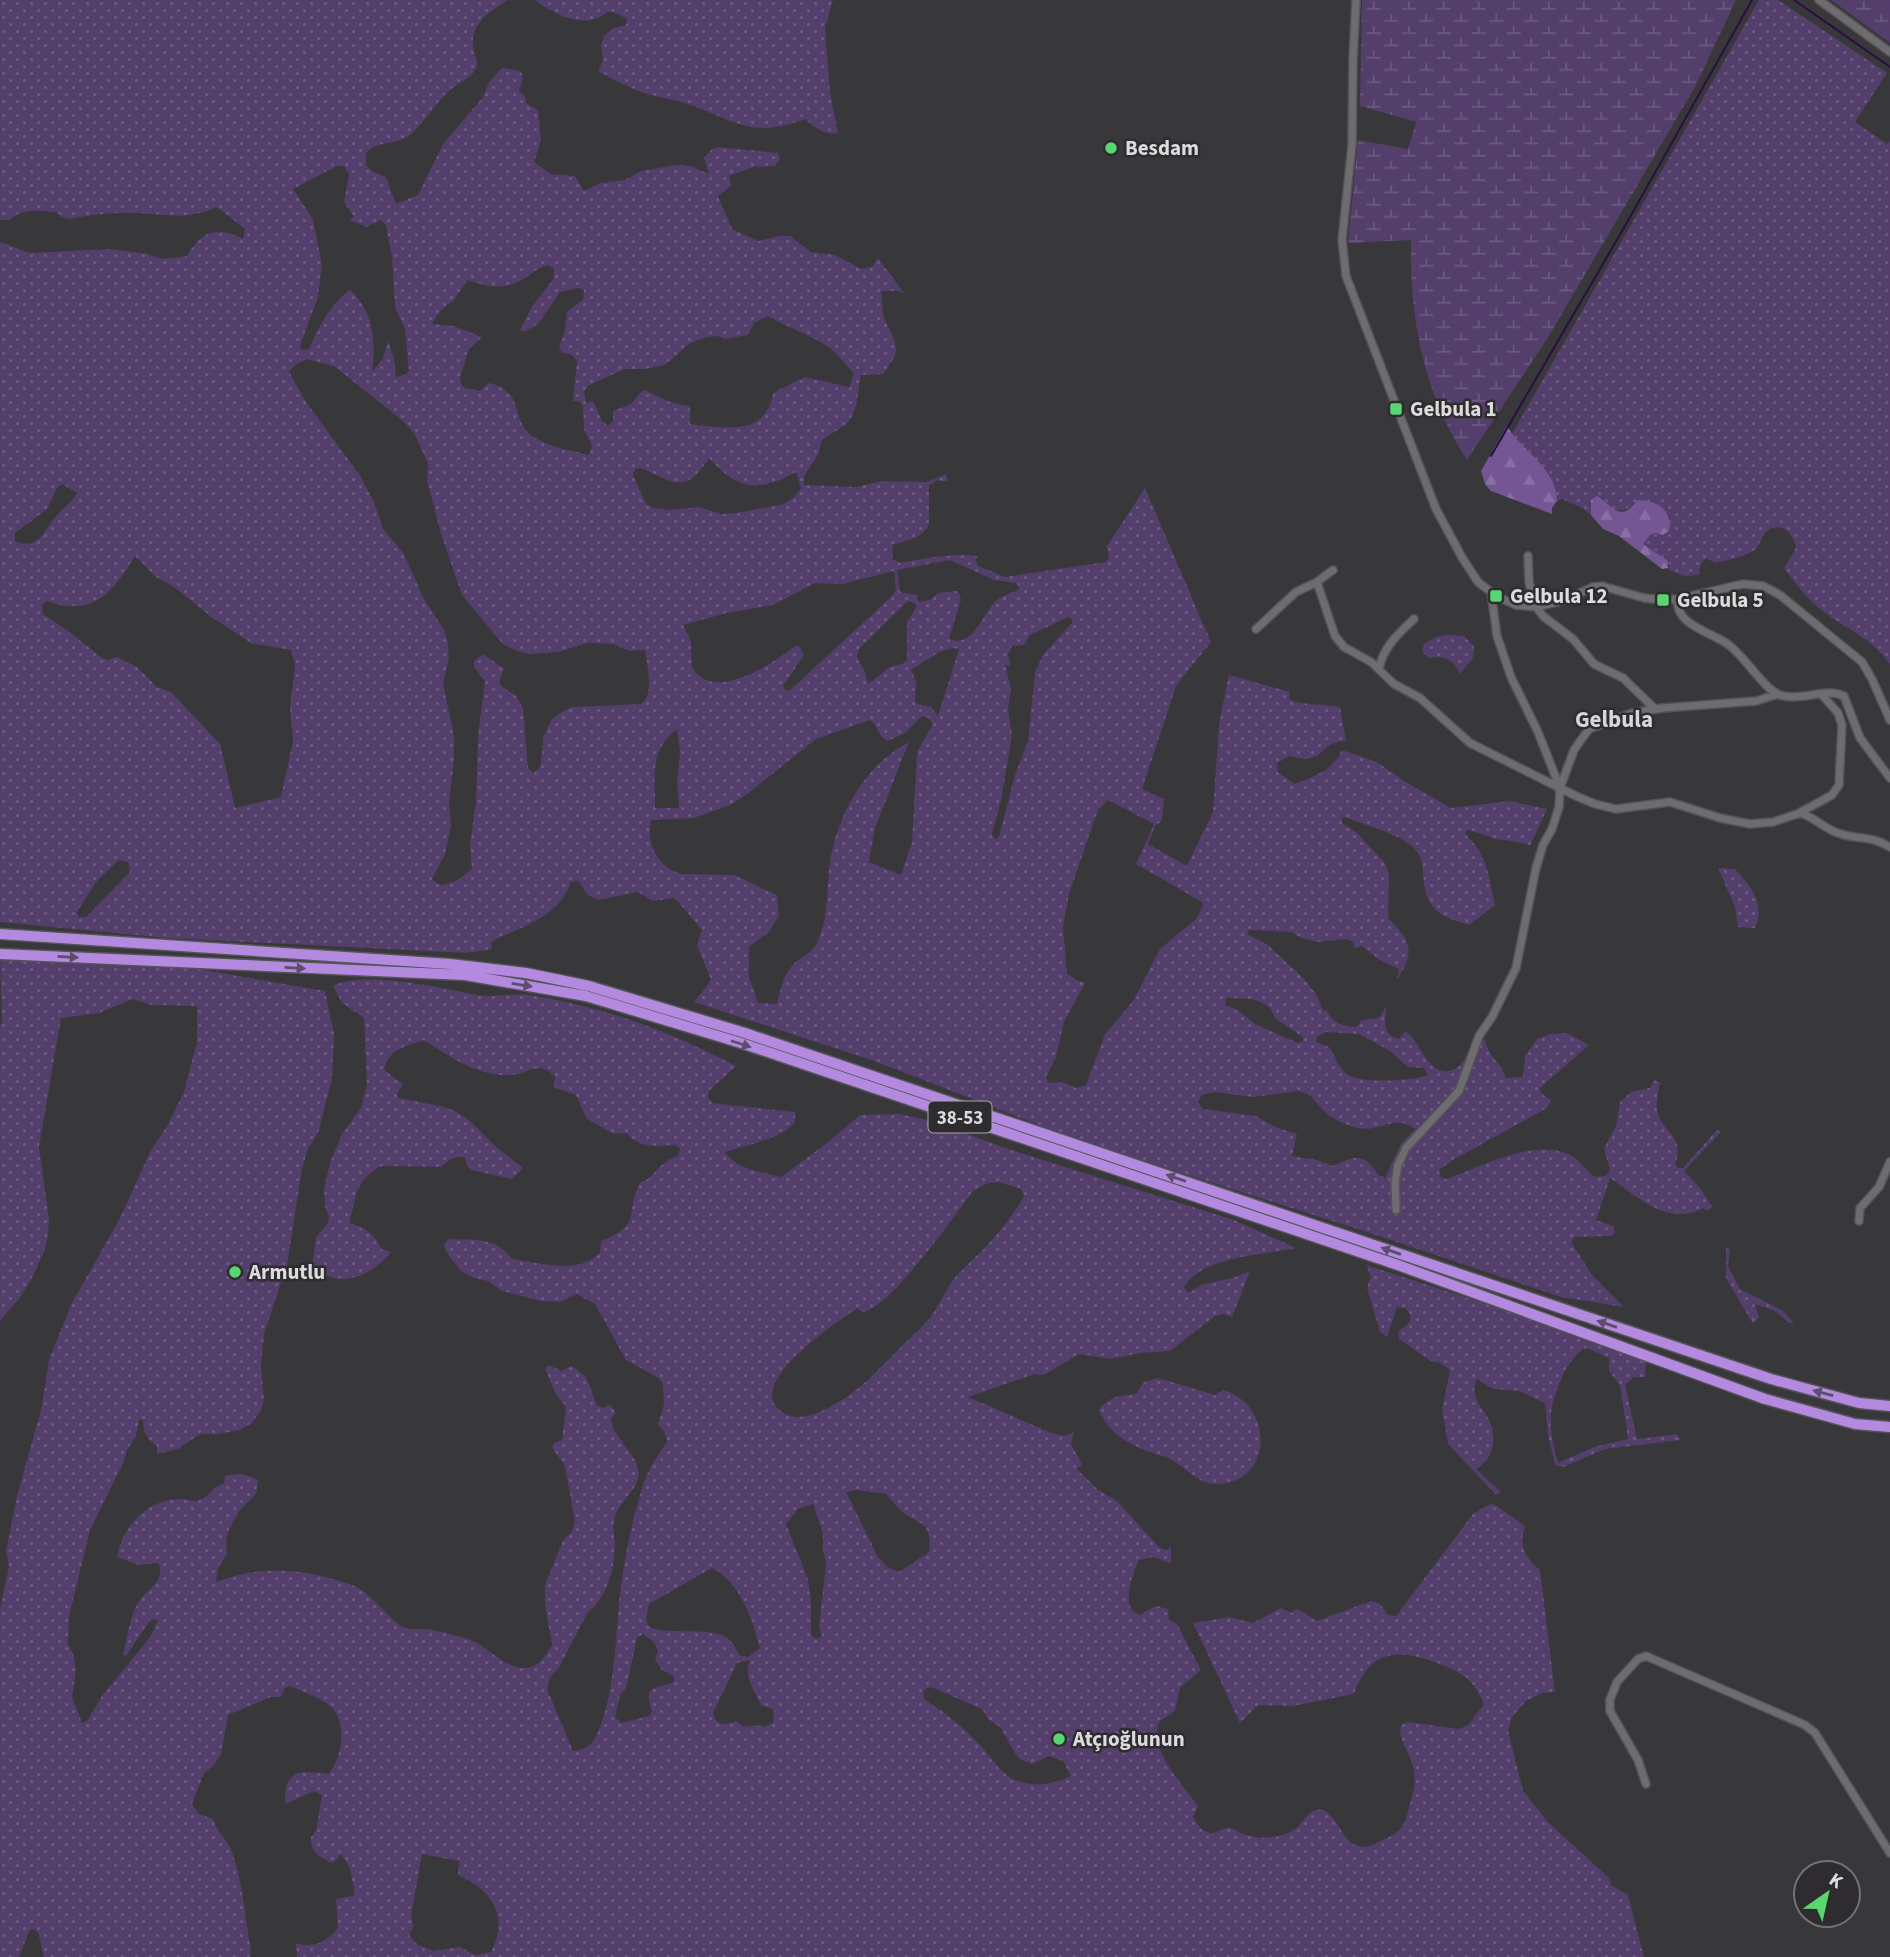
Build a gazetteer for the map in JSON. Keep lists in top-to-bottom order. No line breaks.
{"streets":{"highway":["38-53"]},"districts":["Gelbula"],"places":{"other":["Besdam","Armutlu","Atçıoğlunun"],"transit":["Gelbula 1","Gelbula 12","Gelbula 5"]},"north":"top right"}
